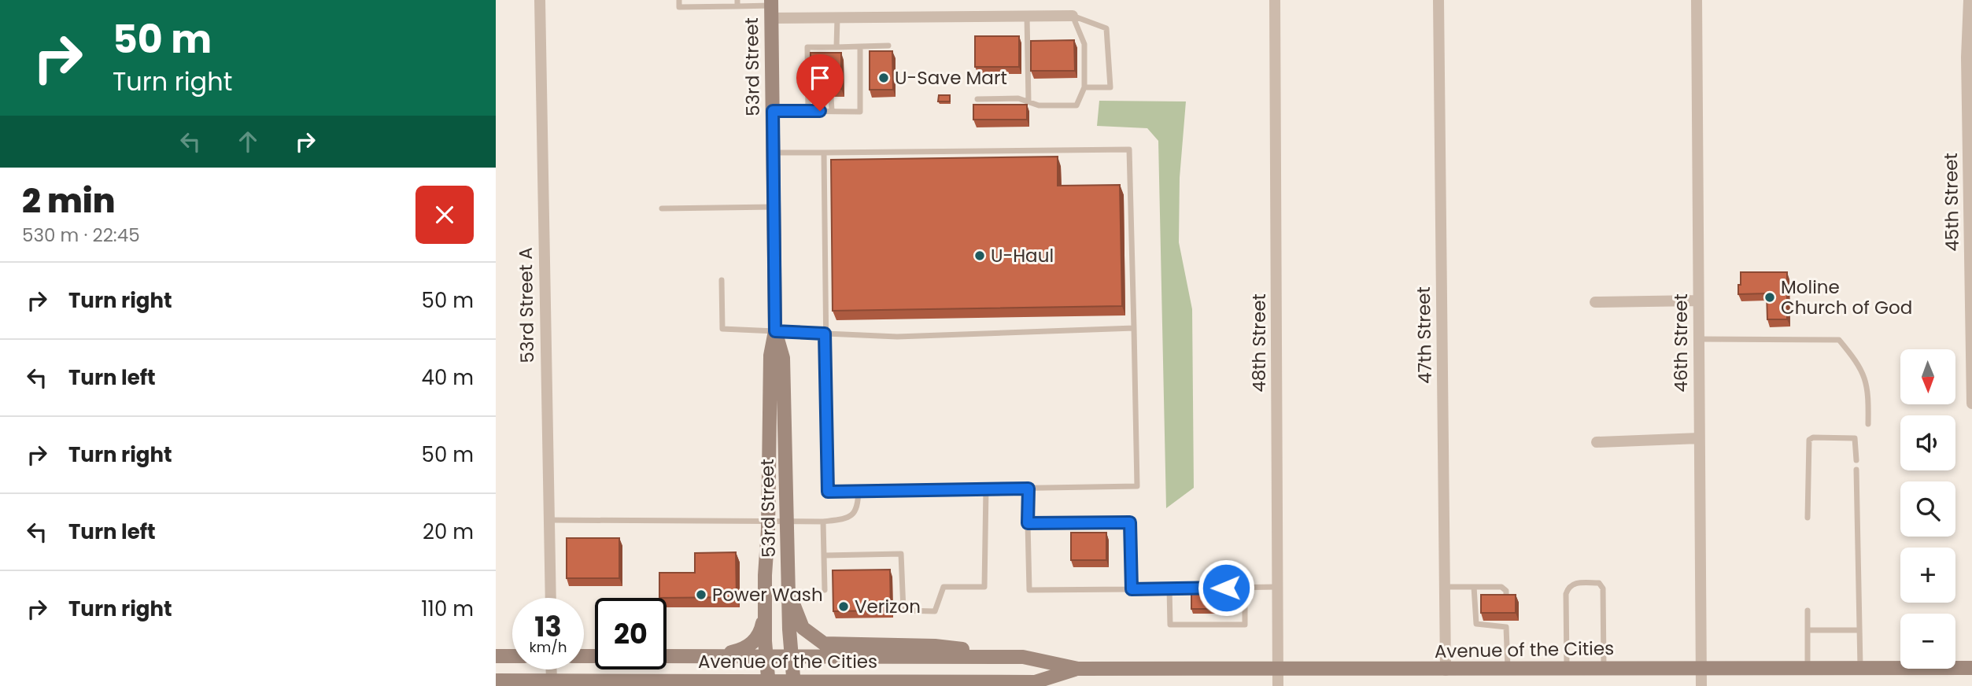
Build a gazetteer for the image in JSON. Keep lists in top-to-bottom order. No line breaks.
{"streets":{"main road":["53rd Street","Avenue of the Cities"],"street":["45th Street","53rd Street A","47th Street","48th Street","46th Street"]},"crossings":[["53rd Street","Avenue of the Cities"],["47th Street","Avenue of the Cities"],["48th Street","Avenue of the Cities"],["46th Street","Avenue of the Cities"]],"places":["U-Save Mart","U-Haul","Moline Church of God","Power Wash","Verizon"],"north":"bottom","page":{"turn":["50 m","Turn right"],"heading":["2 min","530 m · 22:45"],"list":[{"name":"Turn right","value":"50 m"},{"name":"Turn left","value":"40 m"},{"name":"Turn right","value":"50 m"},{"name":"Turn left","value":"20 m"},{"name":"Turn right","value":"110 m"}],"map_buttons":["+","−"],"speed":"13 km/h","limit":"20"}}
